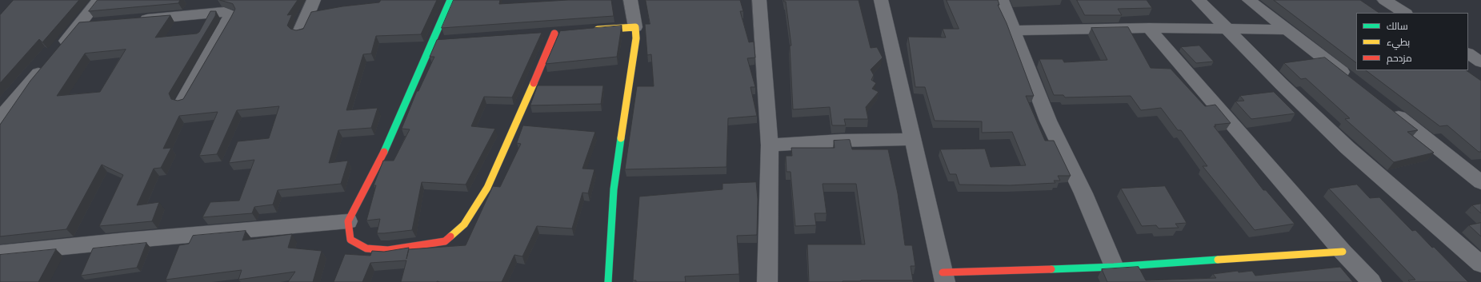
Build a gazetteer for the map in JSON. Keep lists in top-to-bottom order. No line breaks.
{"legend":["سالك","بطيء","مزدحم"]}
